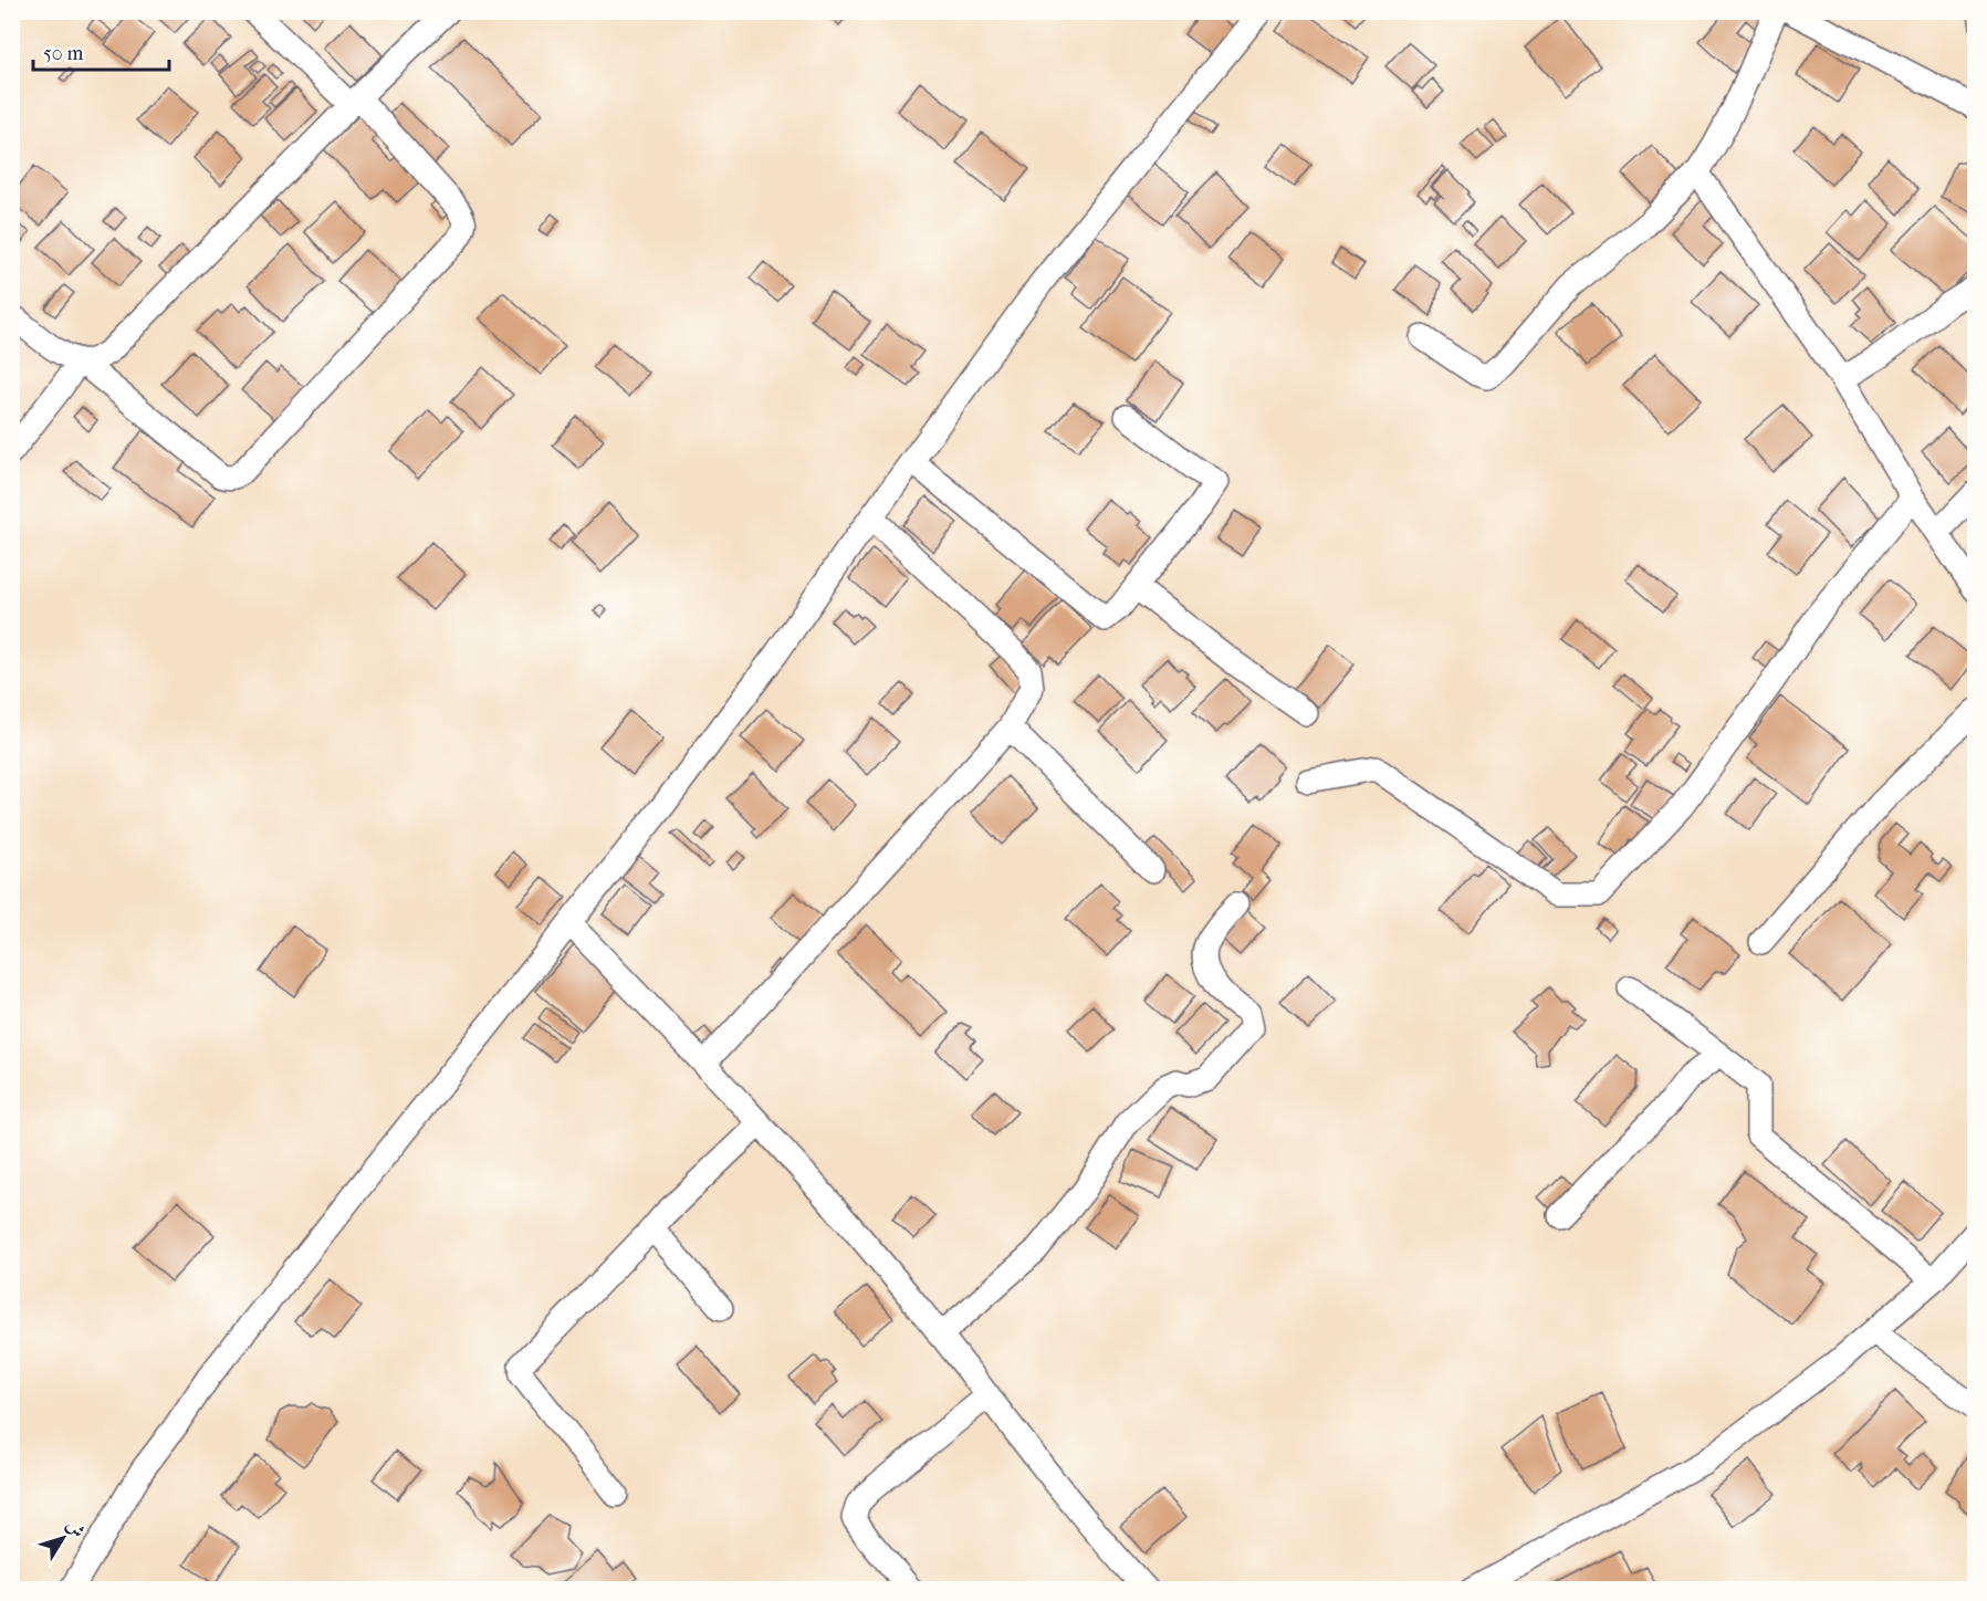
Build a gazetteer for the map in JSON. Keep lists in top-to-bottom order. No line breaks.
{"scale_bar":"50 m","north":"top right"}
